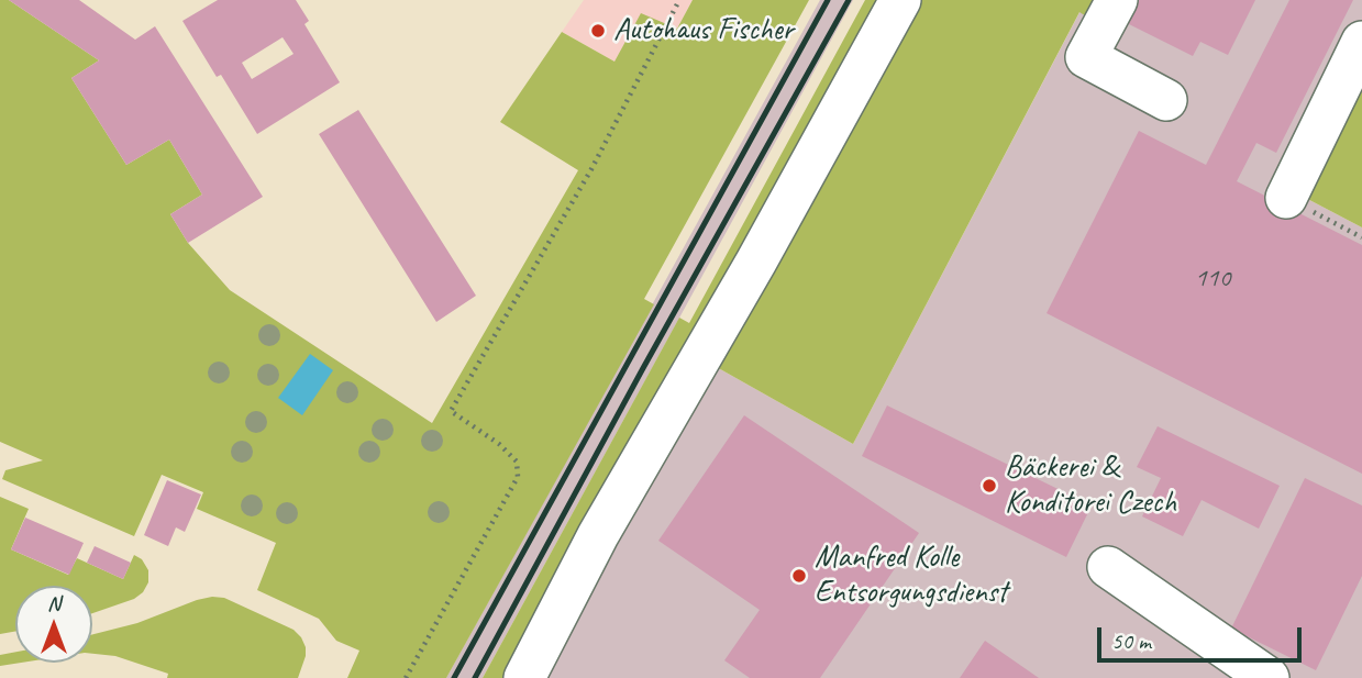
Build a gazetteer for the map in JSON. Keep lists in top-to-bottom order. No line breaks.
{"places":["Autohaus Fischer","Bäckerei & Konditorei Czech","Manfred Kolle Entsorgungsdienst"],"house_numbers":["110"],"scale_bar":"50 m","north":"top"}
